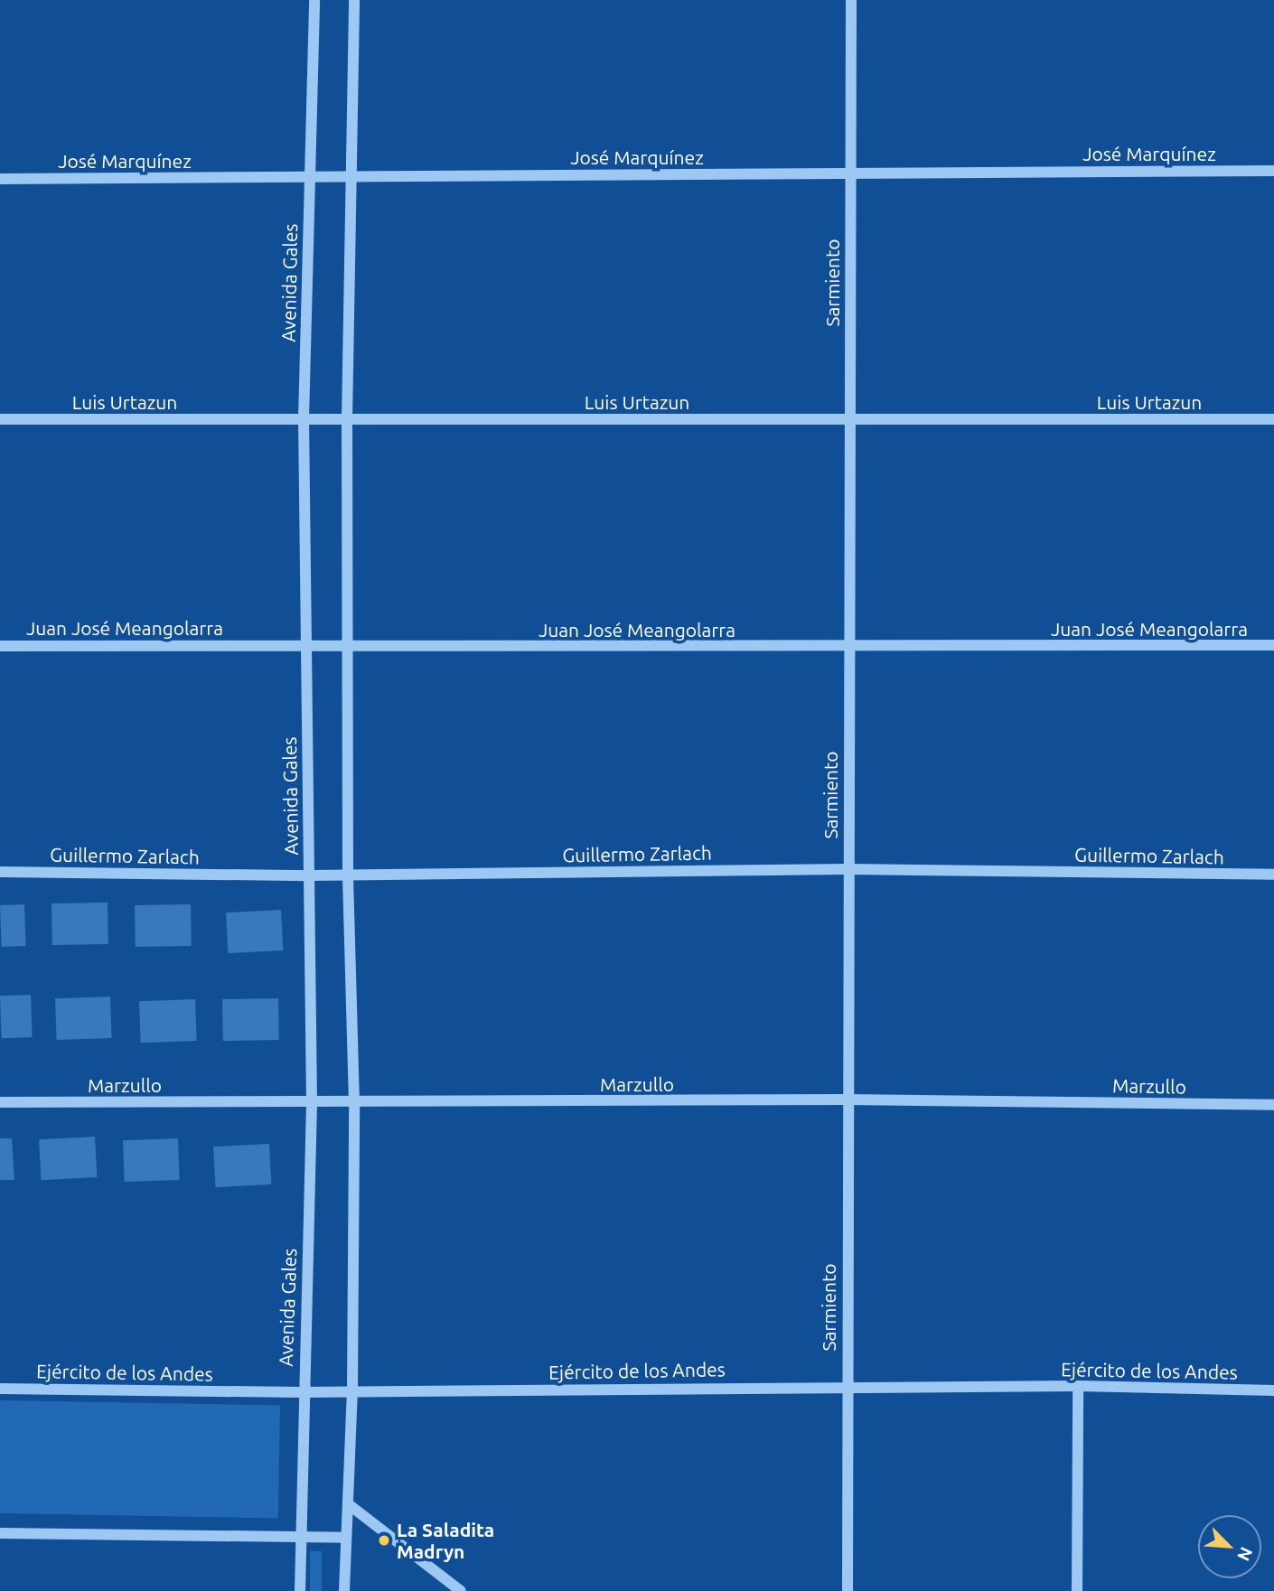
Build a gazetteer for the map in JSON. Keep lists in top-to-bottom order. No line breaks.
{"streets":{"street":["José Marquínez","Avenida Gales","Sarmiento","Luis Urtazun","Juan José Meangolarra","Guillermo Zarlach","Marzullo","Ejército de los Andes"]},"crossings":[["José Marquínez","Avenida Gales"],["José Marquínez","Sarmiento"],["Avenida Gales","Luis Urtazun"],["Avenida Gales","Juan José Meangolarra"],["Avenida Gales","Guillermo Zarlach"],["Avenida Gales","Marzullo"],["Avenida Gales","Ejército de los Andes"],["Sarmiento","Luis Urtazun"],["Sarmiento","Juan José Meangolarra"],["Sarmiento","Guillermo Zarlach"],["Sarmiento","Marzullo"],["Sarmiento","Ejército de los Andes"]],"places":["La Saladita Madryn"],"north":"bottom right"}
